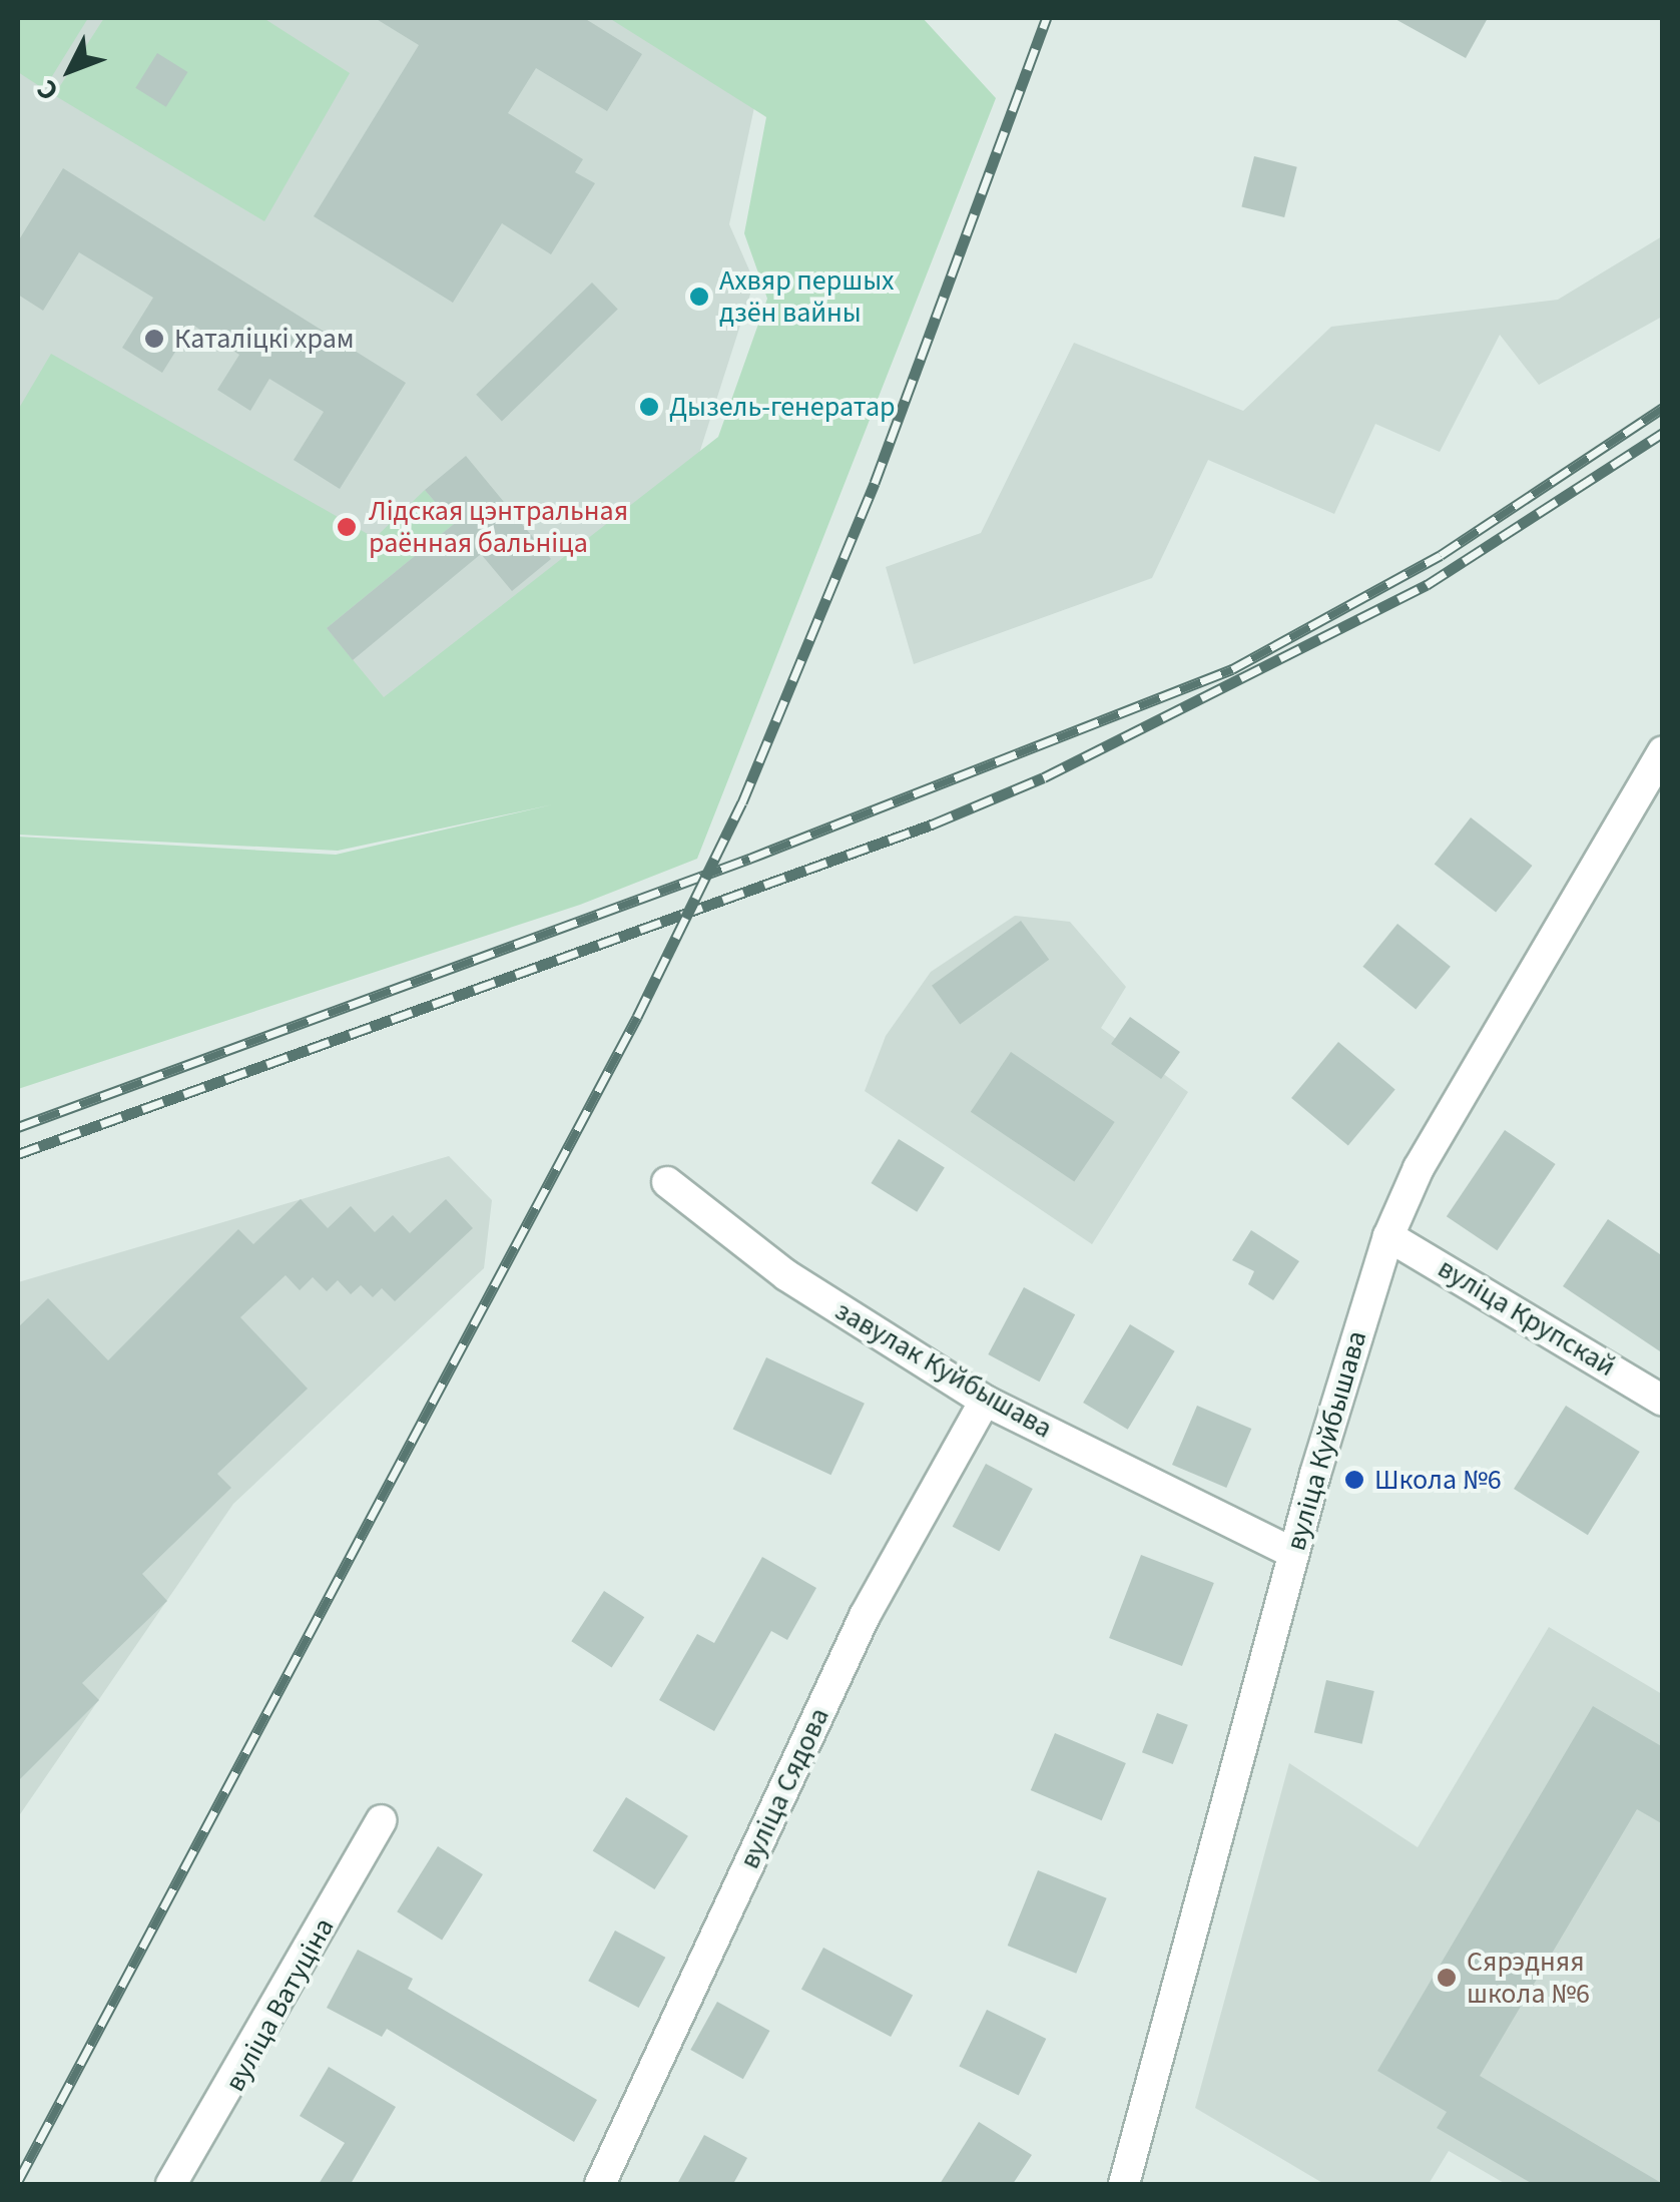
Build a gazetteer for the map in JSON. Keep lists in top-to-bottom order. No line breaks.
{"streets":{"street":["вуліца Крупскай","завулак Куйбышава","вуліца Куйбышава","вуліца Сядова","вуліца Ватуціна"]},"crossings":[["вуліца Крупскай","вуліца Куйбышава"],["завулак Куйбышава","вуліца Куйбышава"],["завулак Куйбышава","вуліца Сядова"]],"places":["Ахвяр першых дзён вайны","Каталіцкі храм","Дызель-генератар","Лідская цэнтральная раённая бальніца","Школа №6","Сярэдняя школа №6"],"north":"bottom left"}
